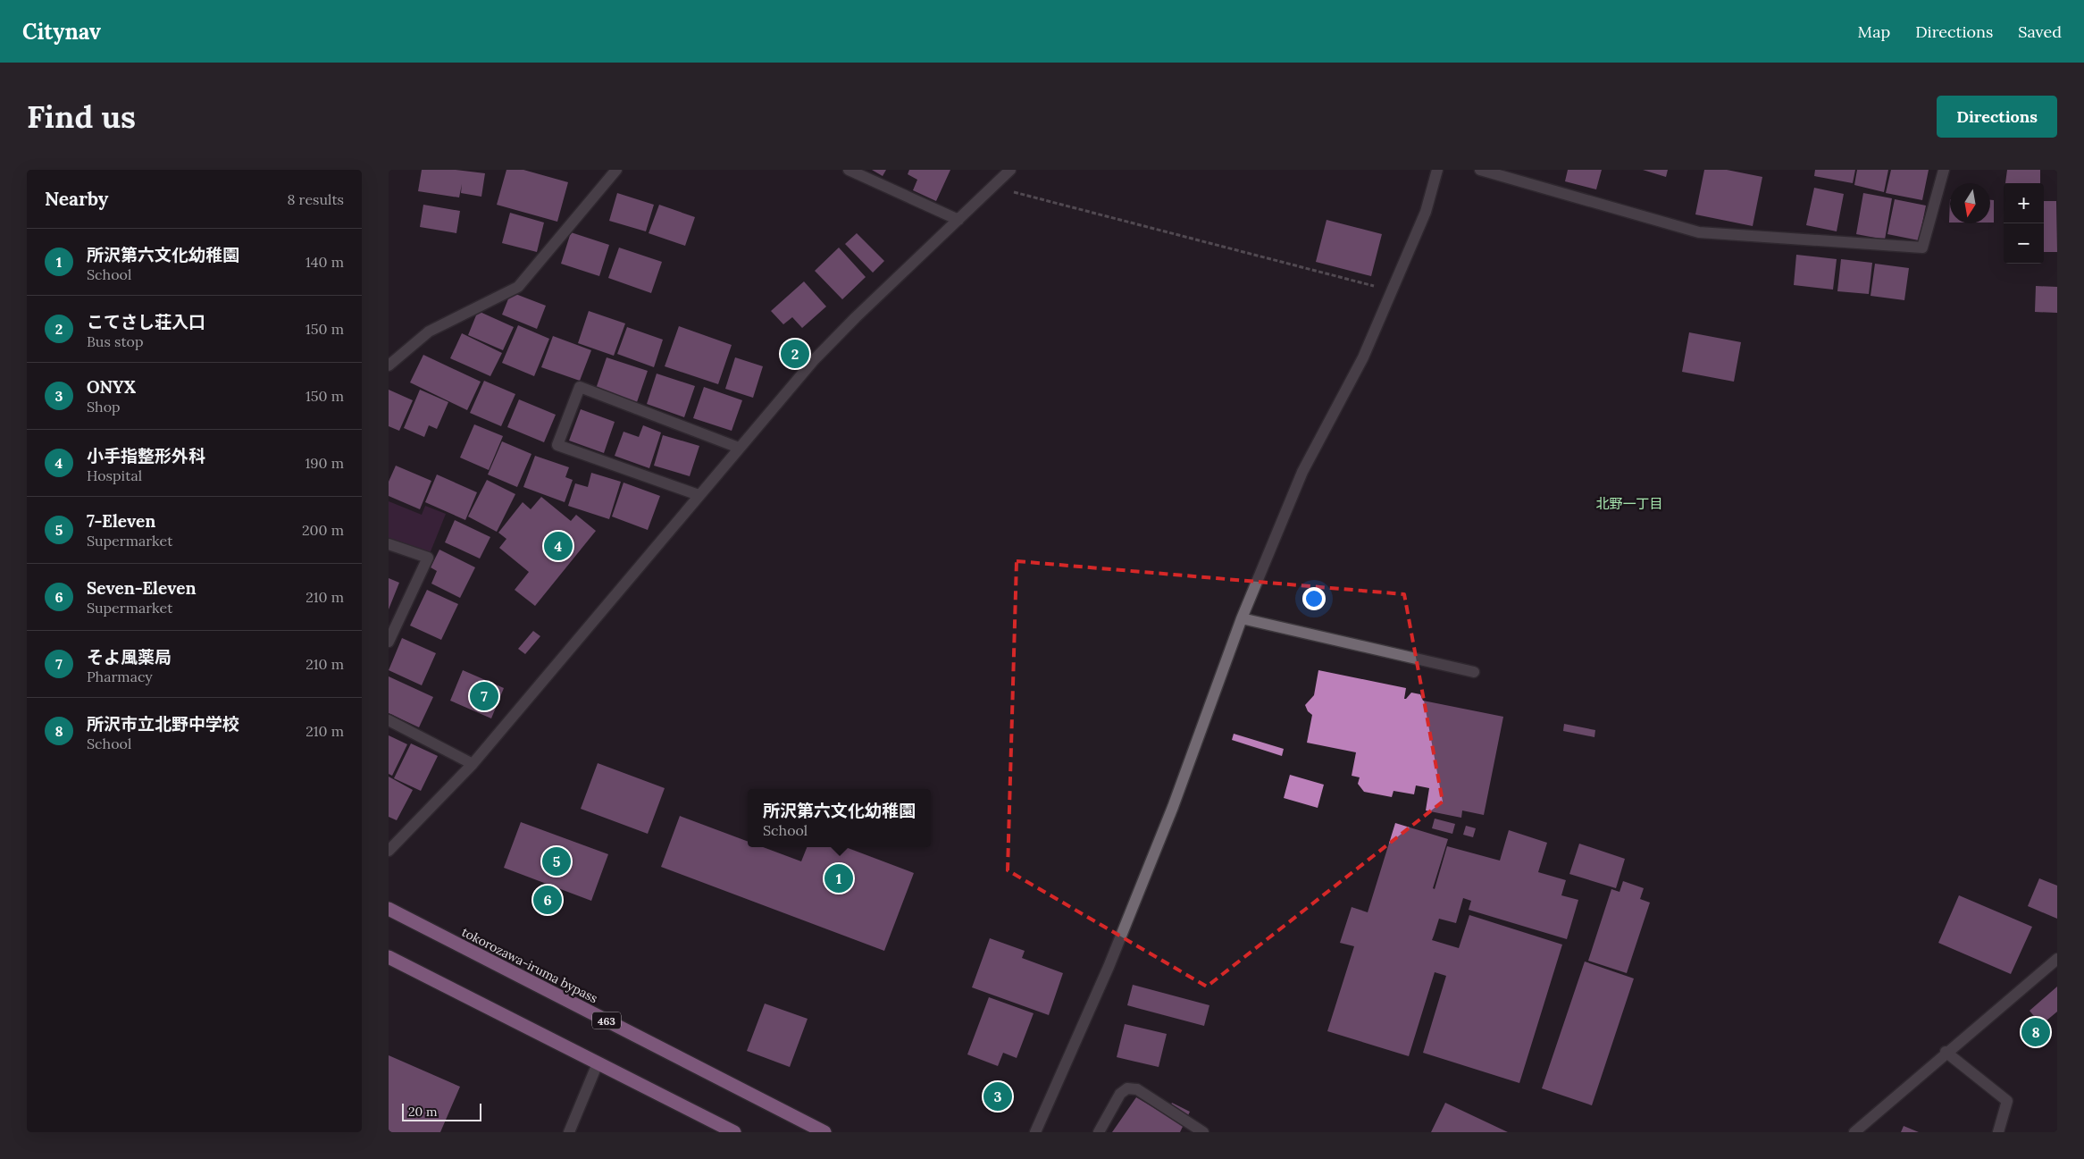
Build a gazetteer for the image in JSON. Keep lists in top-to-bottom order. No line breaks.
{"streets":{"highway":["tokorozawa-iruma bypass","463"]},"districts":["北野一丁目"],"scale_bar":"20 m","north":"bottom","page":{"header":"Citynav","nav":["Map","Directions","Saved"],"buttons":"Directions","title":"Find us","heading":["Nearby","8 results"],"map_buttons":["+","−"],"list":[{"mark":"1","name":"所沢第六文化幼稚園","note":"School","value":"140 m"},{"mark":"2","name":"こてさし荘入口","note":"Bus stop","value":"150 m"},{"mark":"3","name":"ONYX","note":"Shop","value":"150 m"},{"mark":"4","name":"小手指整形外科","note":"Hospital","value":"190 m"},{"mark":"5","name":"7-Eleven","note":"Supermarket","value":"200 m"},{"mark":"6","name":"Seven-Eleven","note":"Supermarket","value":"210 m"},{"mark":"7","name":"そよ風薬局","note":"Pharmacy","value":"210 m"},{"mark":"8","name":"所沢市立北野中学校","note":"School","value":"210 m"}],"pins":["2","4","7","5","1","6","8","3"],"popup":["所沢第六文化幼稚園","School"],"scale":"20 m"}}
